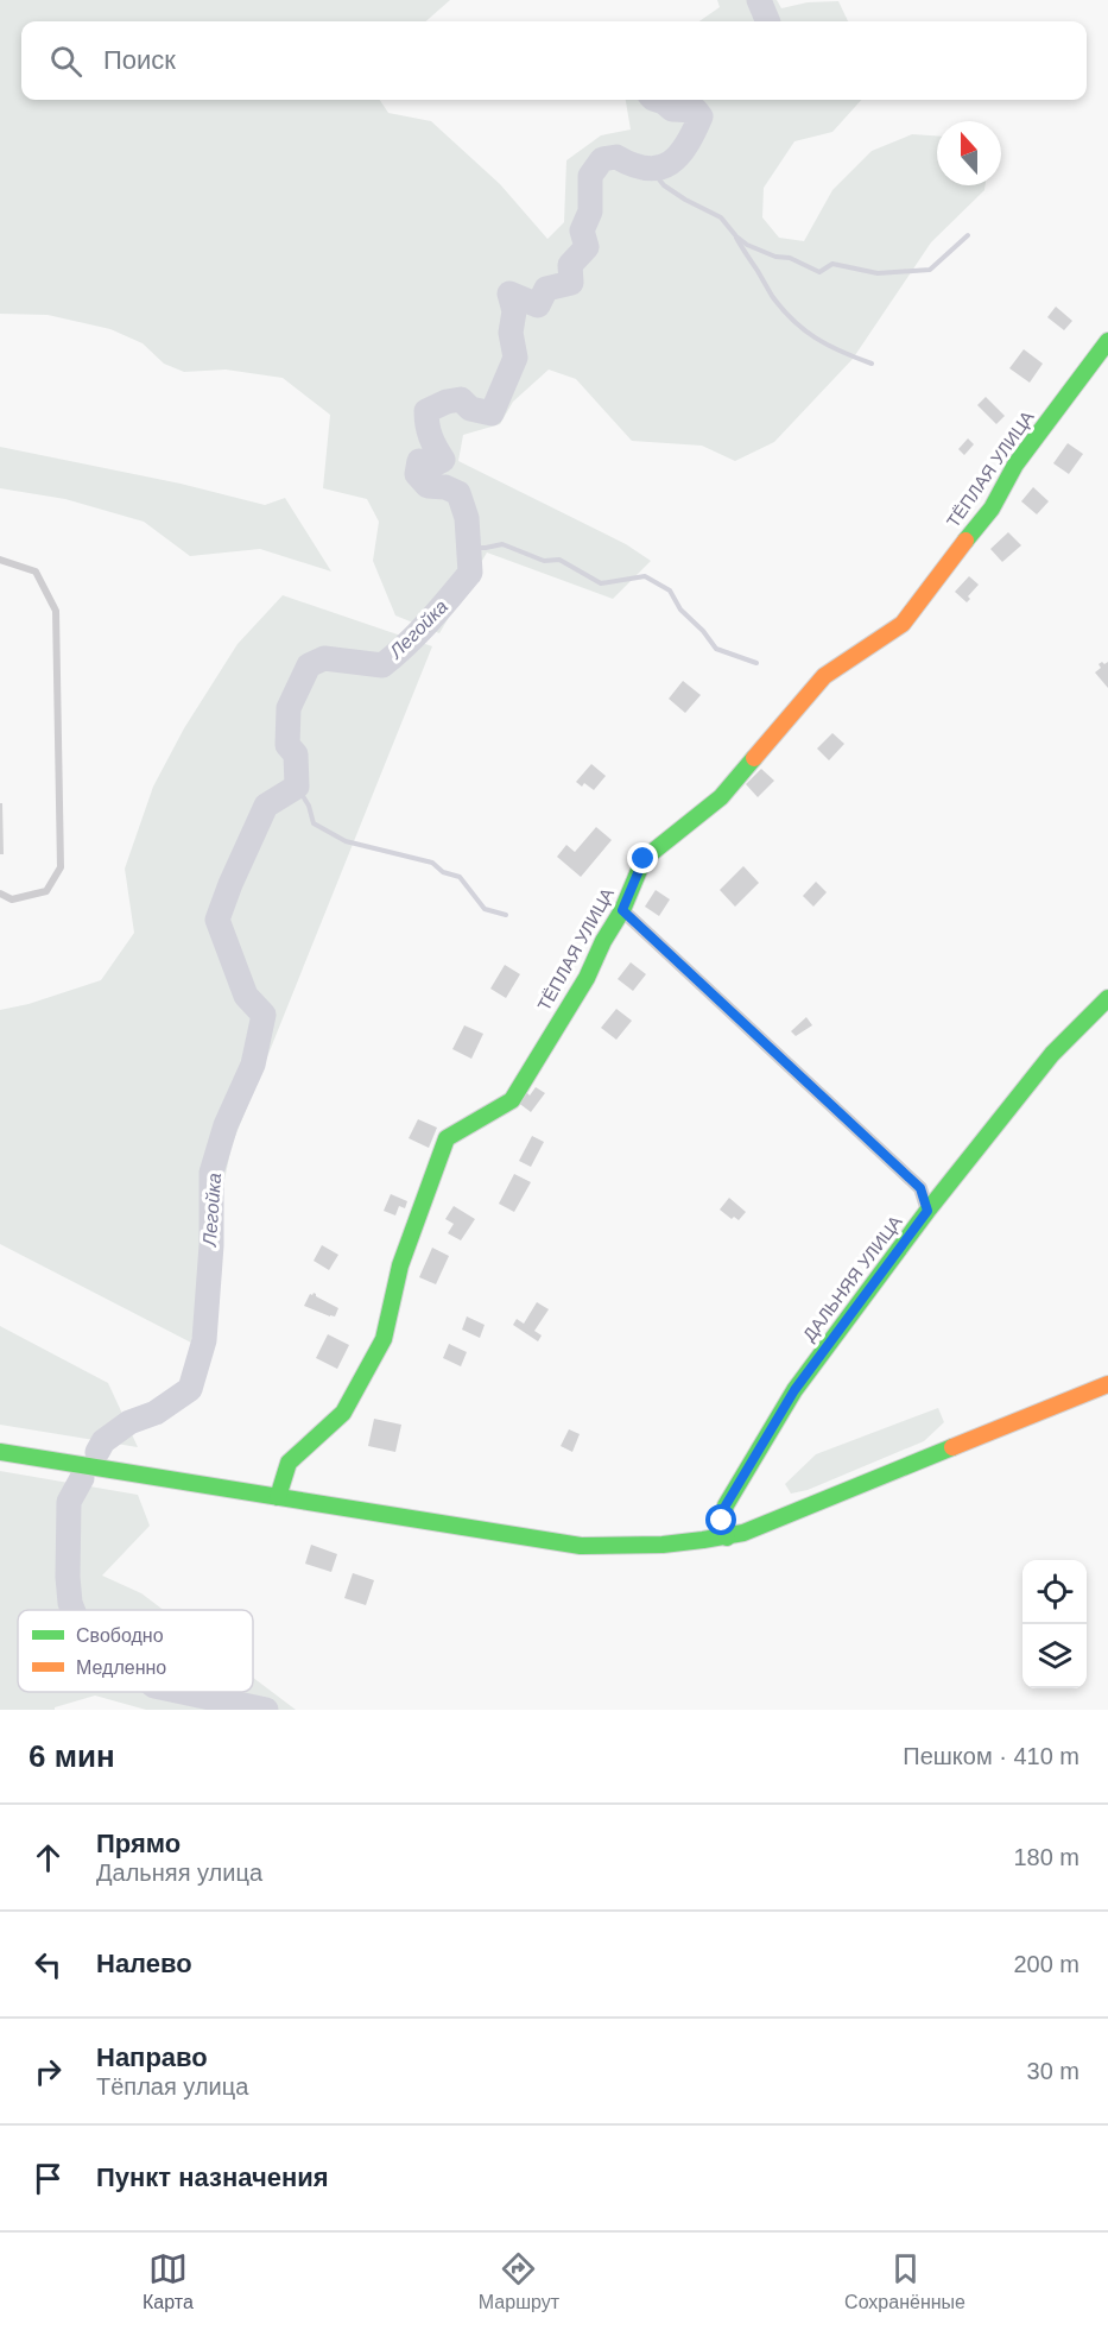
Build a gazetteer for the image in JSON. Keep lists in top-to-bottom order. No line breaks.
{"streets":{"street":["ТЁПЛАЯ УЛИЦА","ДАЛЬНЯЯ УЛИЦА"]},"water":["Легойка"],"legend":["Свободно","Медленно"],"north":"top","page":{"search":"Поиск","heading":["6 мин","Пешком · 410 m"],"list":[["Прямо","Дальняя улица","180 m"],["Налево","200 m"],["Направо","Тёплая улица","30 m"],"Пункт назначения"],"nav":["Карта","Маршрут","Сохранённые"]}}
